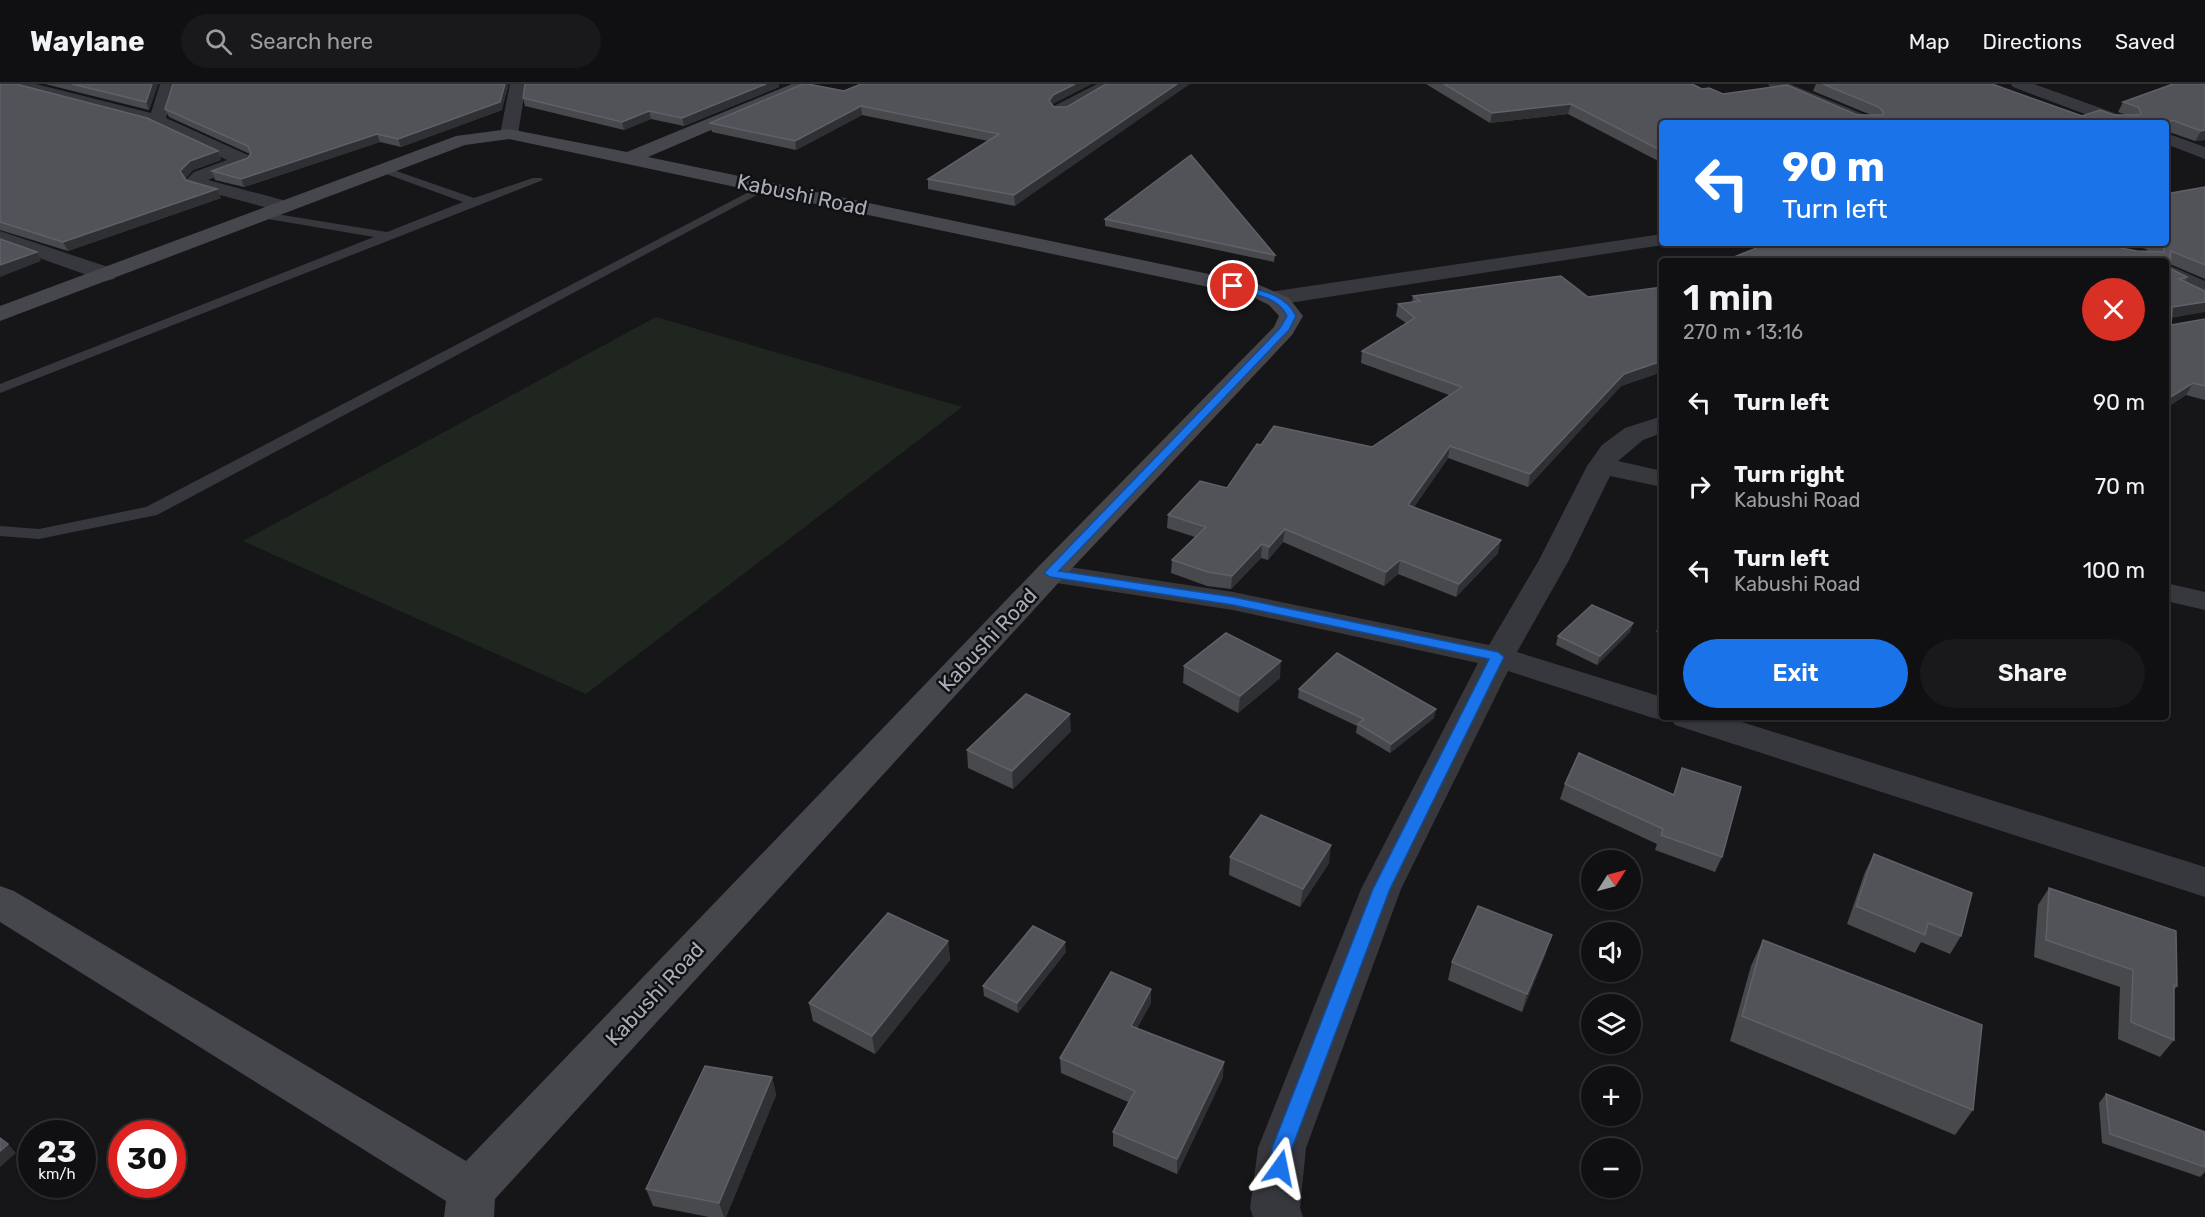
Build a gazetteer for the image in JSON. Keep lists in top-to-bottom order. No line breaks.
{"streets":{"main road":["Kabushi Road"]},"north":"top right","page":{"header":"Waylane","search":"Search here","nav":["Map","Directions","Saved"],"turn":["90 m","Turn left"],"heading":["1 min","270 m · 13:16"],"list":[{"name":"Turn left","value":"90 m"},{"name":"Turn right","note":"Kabushi Road","value":"70 m"},{"name":"Turn left","note":"Kabushi Road","value":"100 m"}],"buttons":["Exit","Share"],"map_buttons":["+","−"],"speed":"23 km/h","limit":"30"}}
